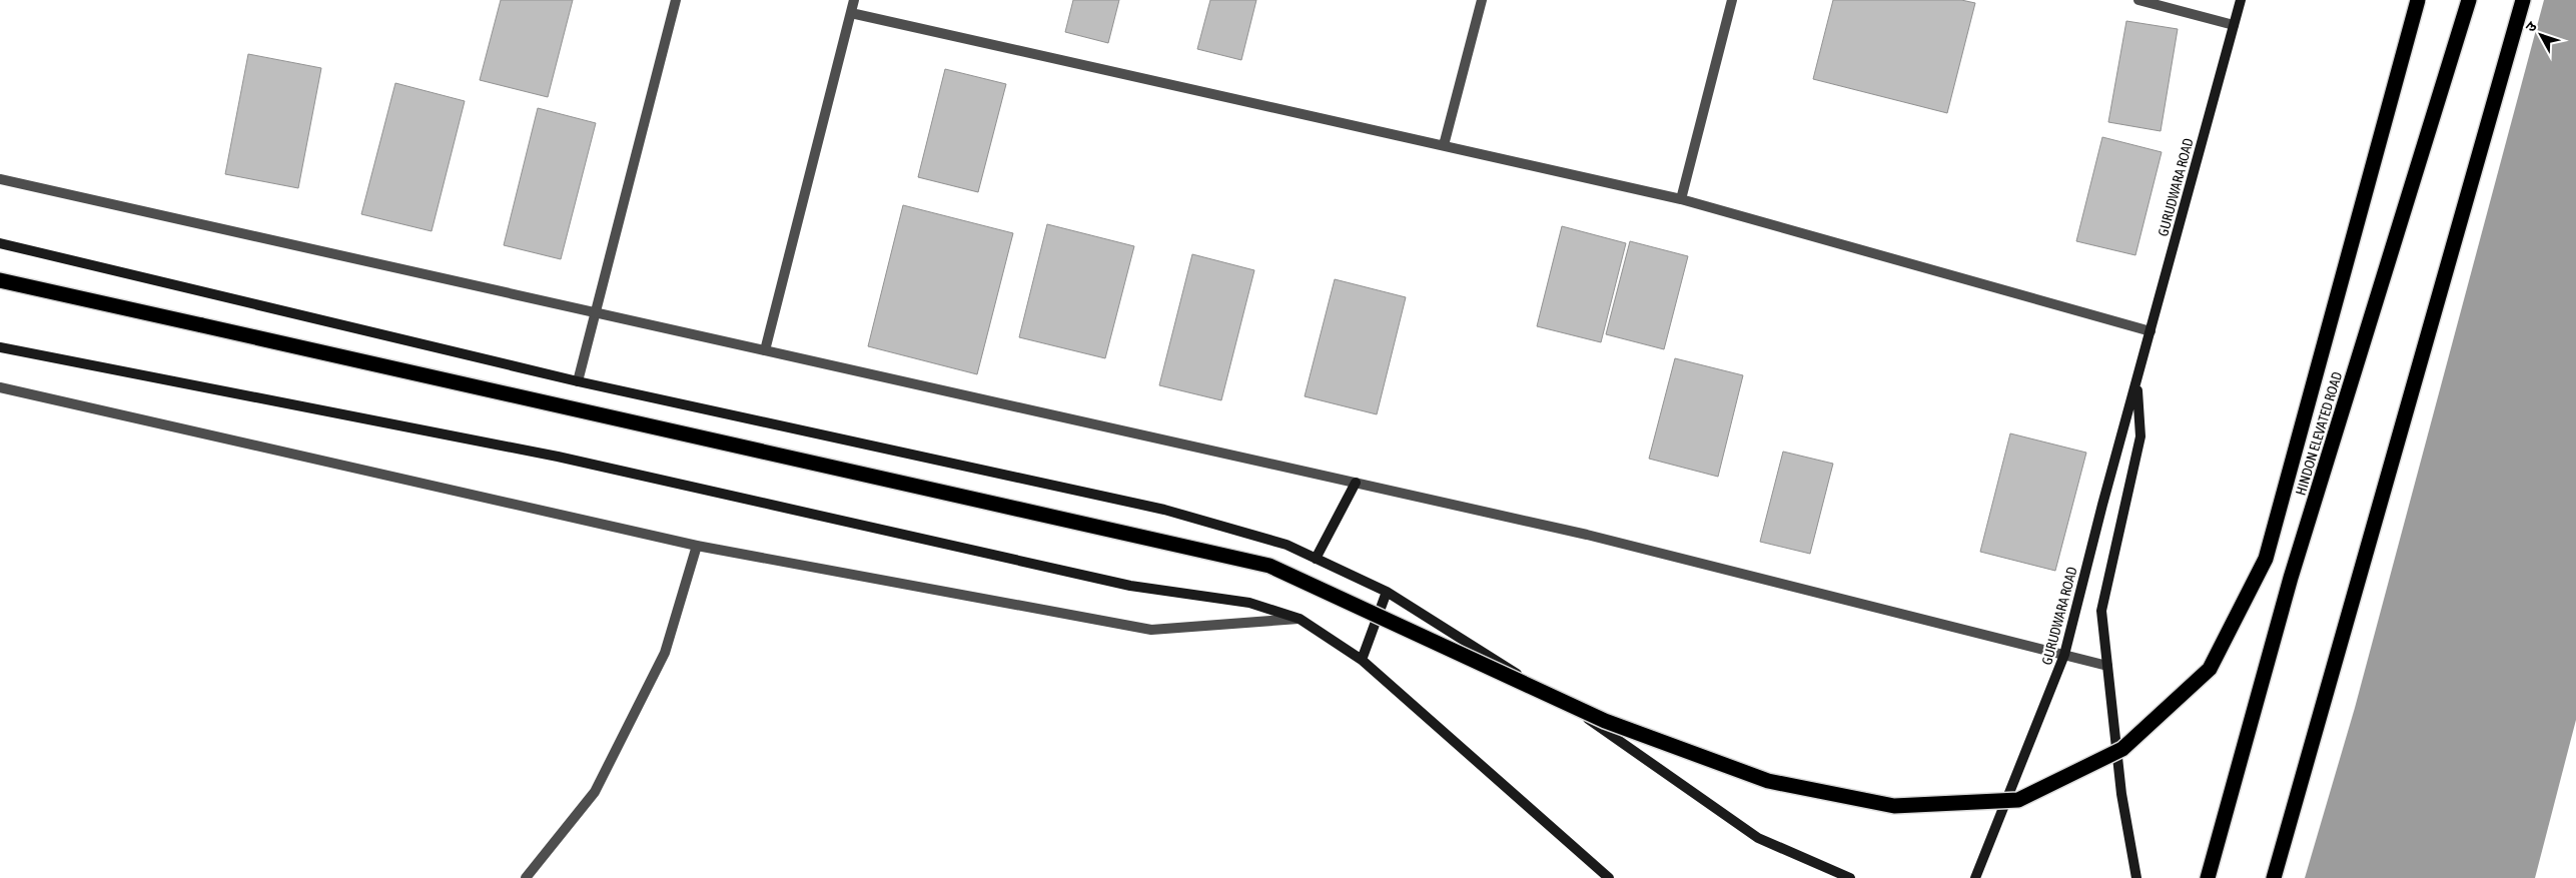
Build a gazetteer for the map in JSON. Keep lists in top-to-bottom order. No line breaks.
{"streets":{"highway":["HINDON ELEVATED ROAD"],"main road":["GURUDWARA ROAD"]},"north":"top left"}
